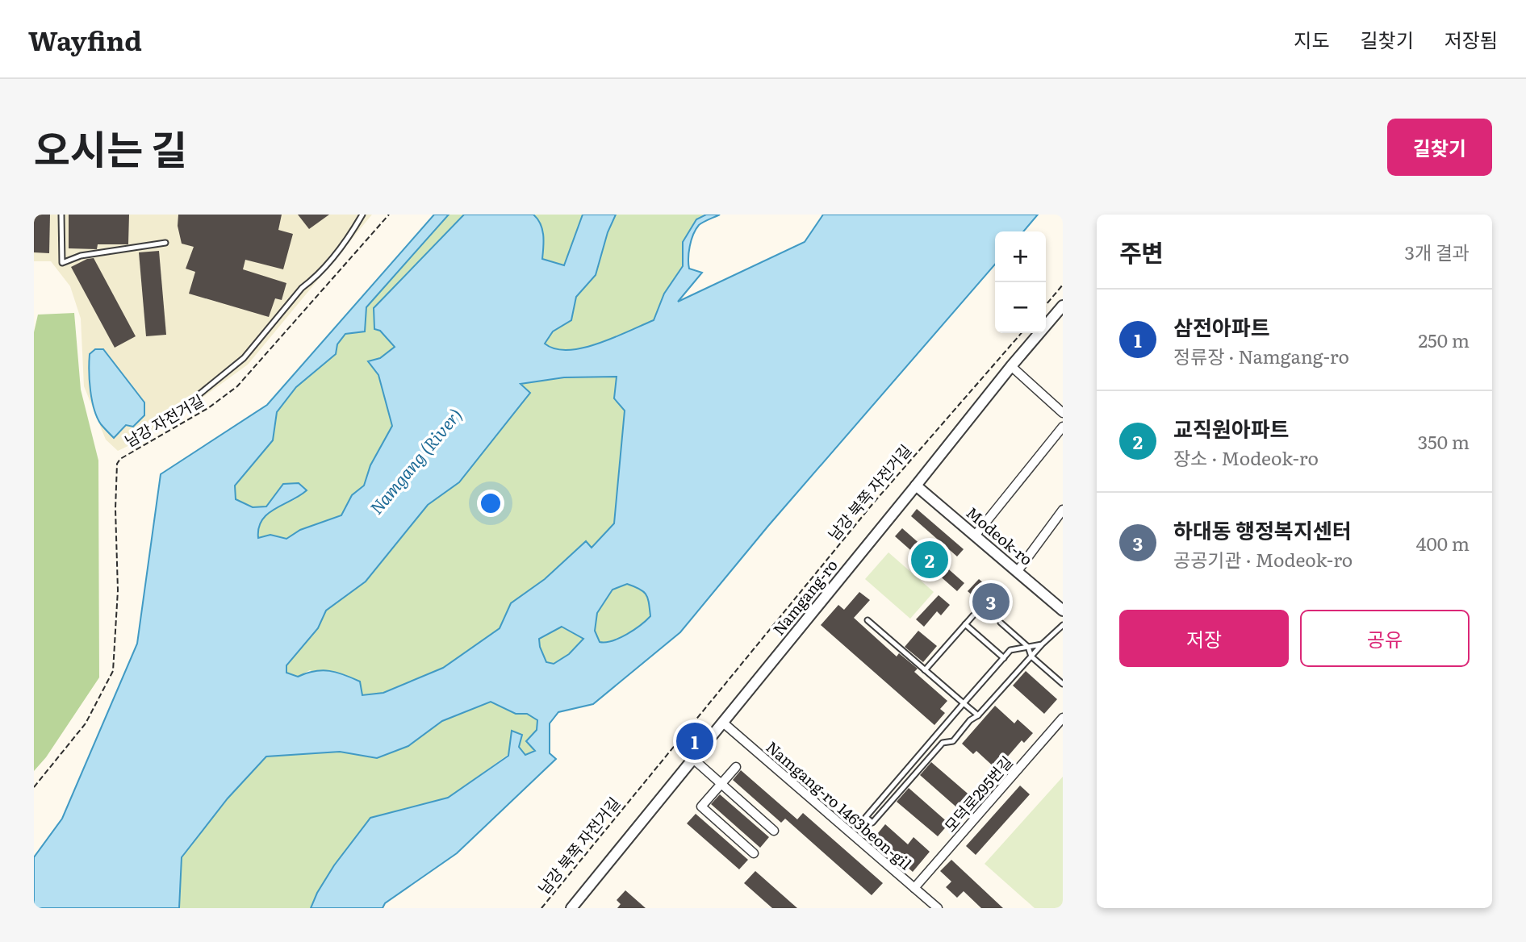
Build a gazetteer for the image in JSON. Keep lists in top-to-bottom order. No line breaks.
{"streets":{"street":["Modeok-ro","Namgang-ro","모덕로295번길","Namgang-ro 1463beon-gil"],"path":["남강 자전거길","남강 북쪽 자전거길"]},"crossings":[["Modeok-ro","Namgang-ro"],["Namgang-ro","Namgang-ro 1463beon-gil"],["모덕로295번길","Namgang-ro 1463beon-gil"]],"water":["Namgang (River)"],"page":{"header":"Wayfind","nav":["지도","길찾기","저장됨"],"title":"오시는 길","buttons":["길찾기",["저장","공유"]],"heading":["주변","3개 결과"],"map_buttons":["+","−"],"list":[{"mark":"1","name":"삼전아파트","note":"정류장 · Namgang-ro","value":"250 m"},{"mark":"2","name":"교직원아파트","note":"장소 · Modeok-ro","value":"350 m"},{"mark":"3","name":"하대동 행정복지센터","note":"공공기관 · Modeok-ro","value":"400 m"}],"pins":["2","3","1"]}}
